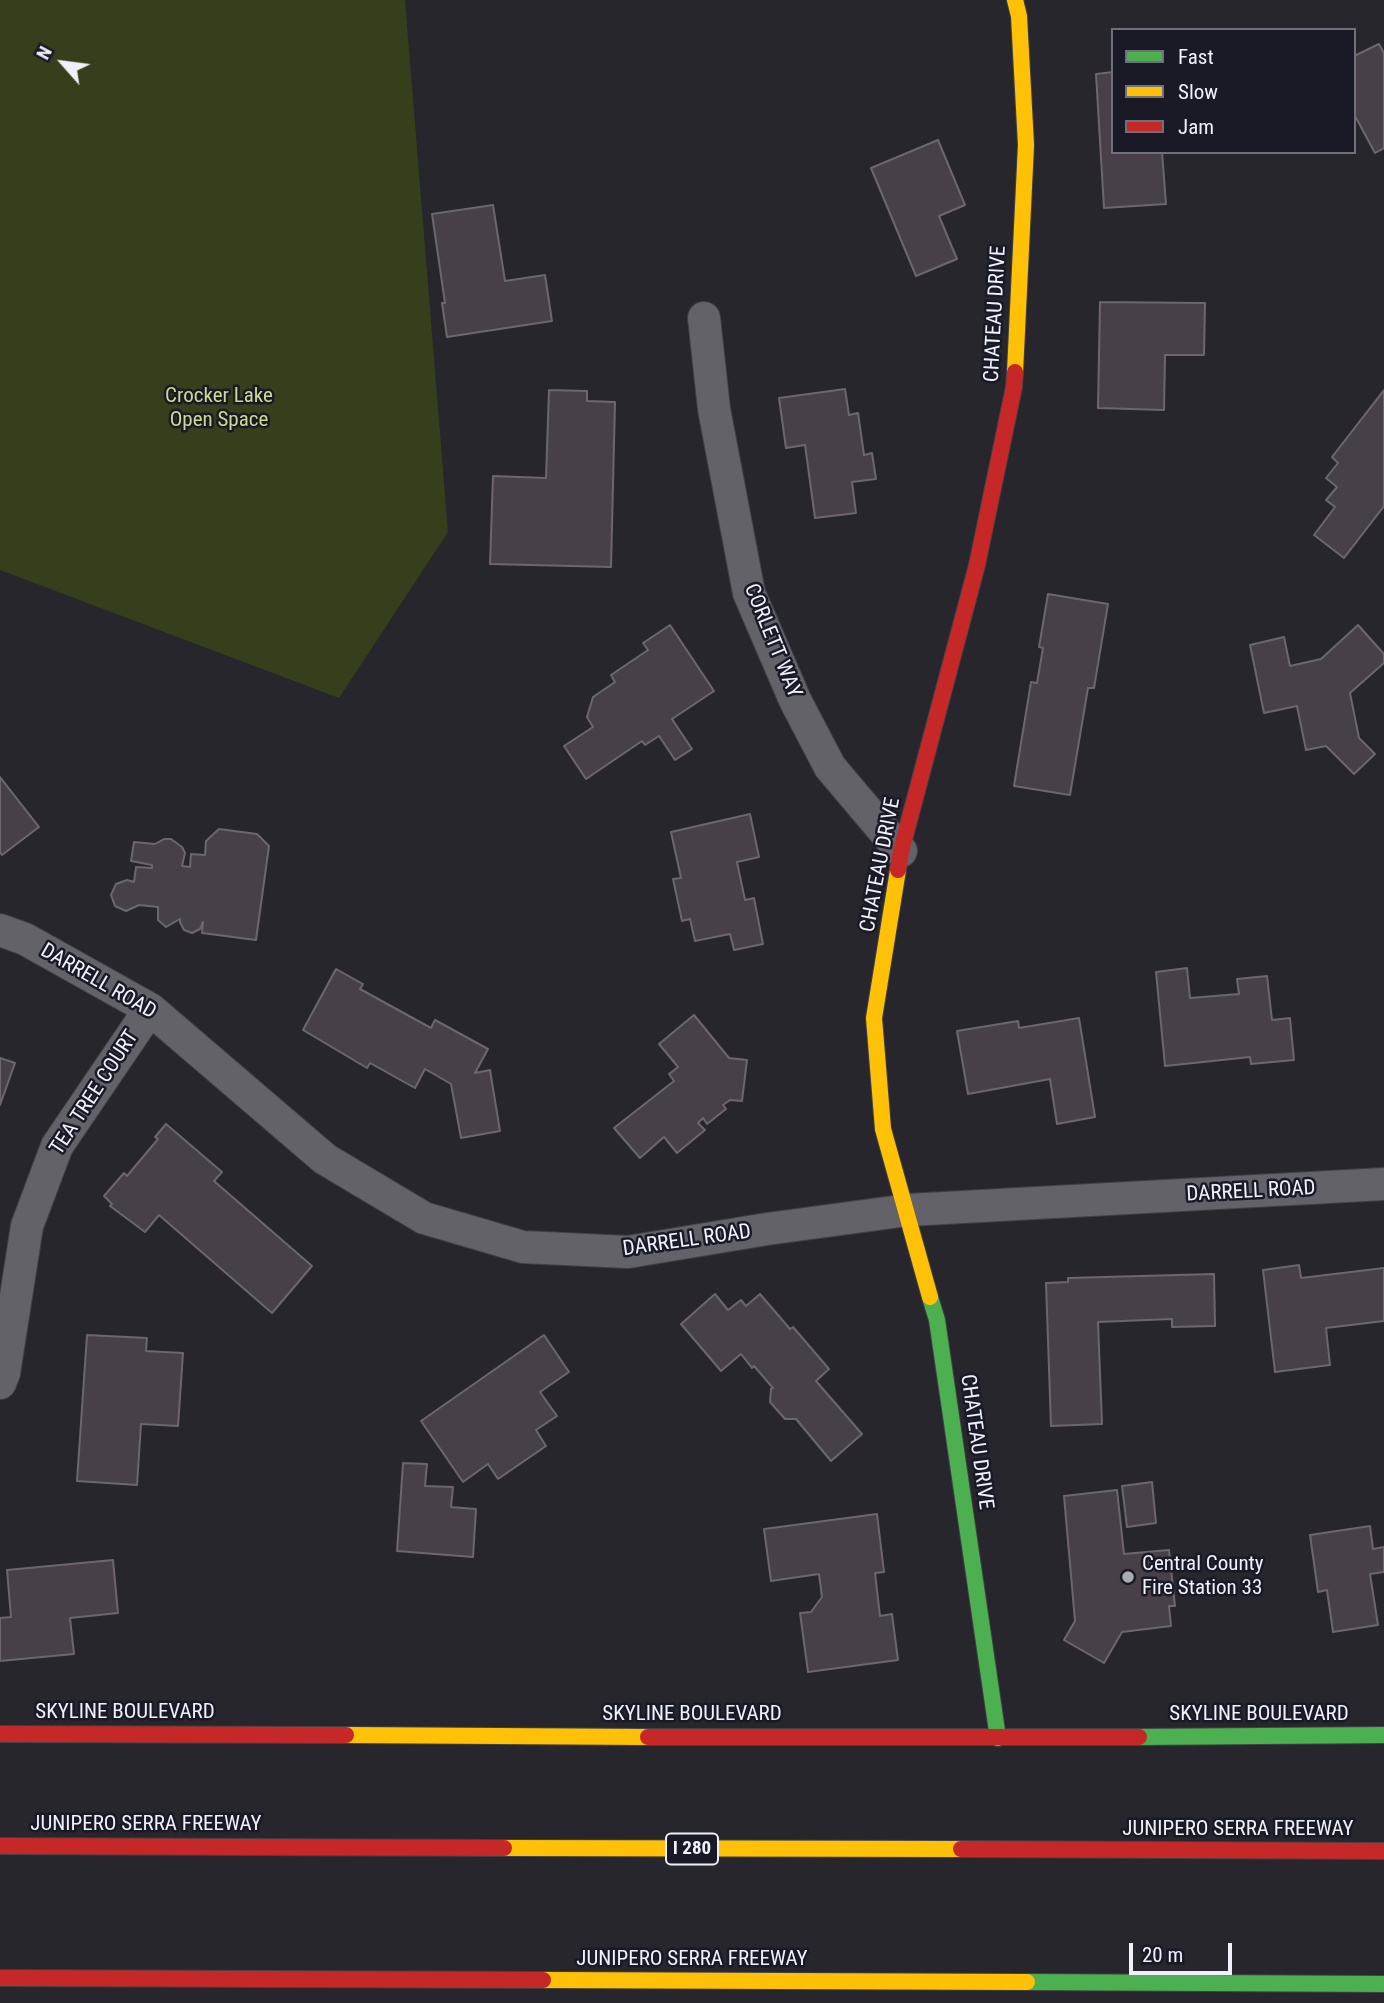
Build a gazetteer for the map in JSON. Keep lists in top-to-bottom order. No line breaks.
{"streets":{"main road":["CHATEAU DRIVE","SKYLINE BOULEVARD","JUNIPERO SERRA FREEWAY","I 280"],"street":["CORLETT WAY","DARRELL ROAD","TEA TREE COURT"]},"crossings":[["CHATEAU DRIVE","CORLETT WAY"],["CHATEAU DRIVE","DARRELL ROAD"],["CHATEAU DRIVE","SKYLINE BOULEVARD"],["DARRELL ROAD","TEA TREE COURT"]],"parks":["Crocker Lake Open Space"],"places":["Central County Fire Station 33"],"legend":["Fast","Slow","Jam"],"scale_bar":"20 m","north":"top left"}
